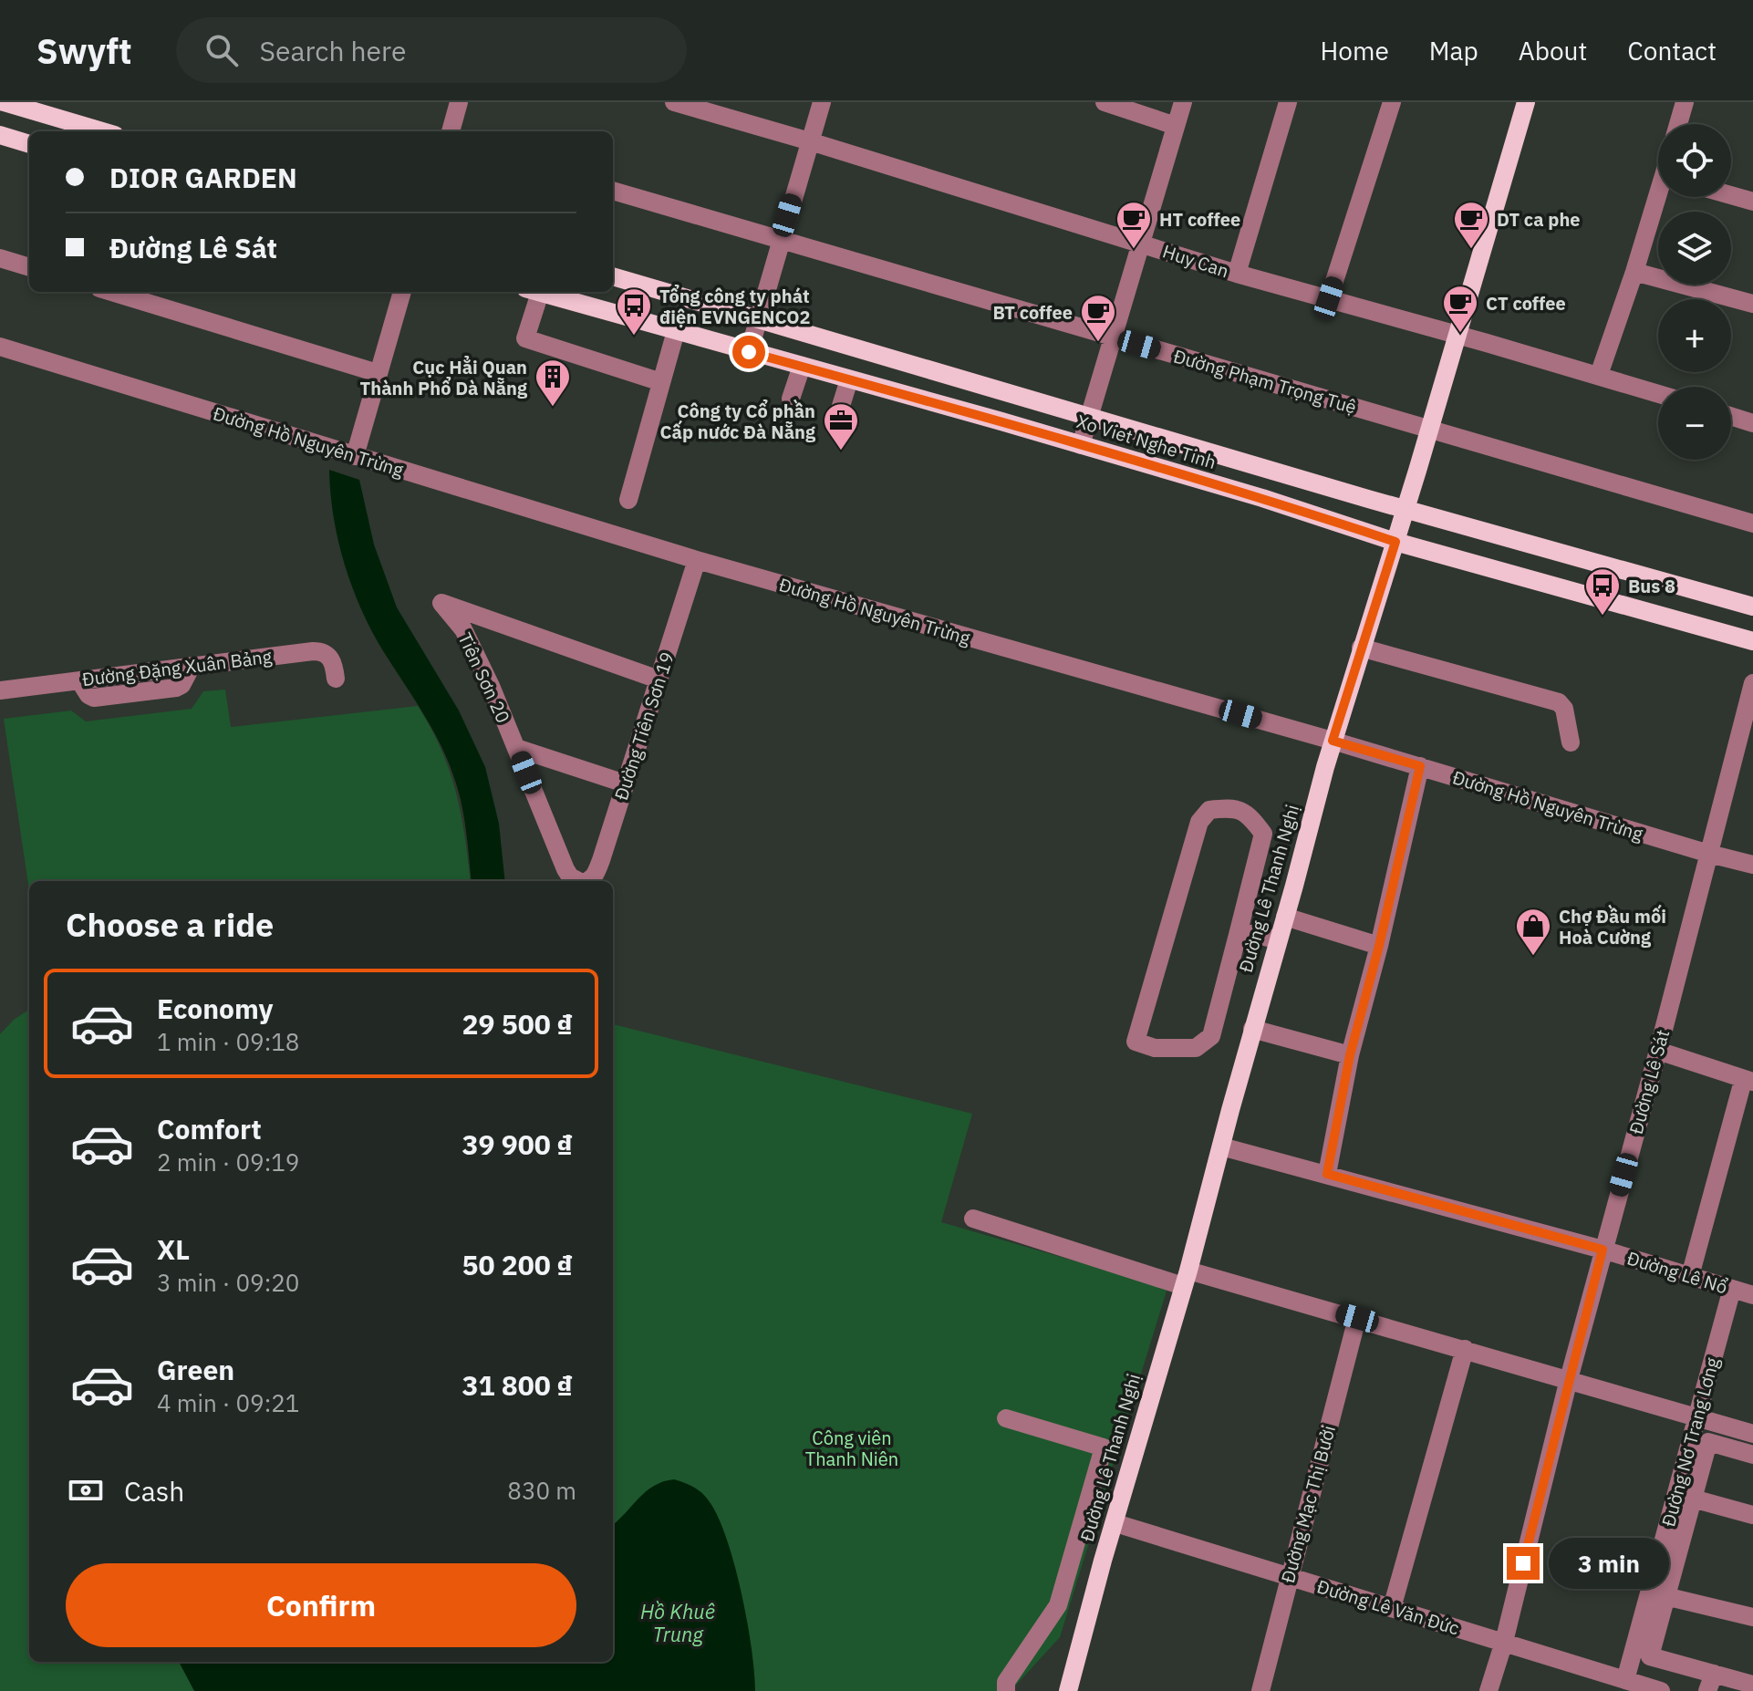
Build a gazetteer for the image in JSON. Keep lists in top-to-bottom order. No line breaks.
{"streets":{"main road":["Xo Viet Nghe Tinh","Đường Lê Thanh Nghị"],"street":["Huy Can","Đường Phạm Trọng Tuệ","Đường Hồ Nguyên Trừng","Đường Đặng Xuân Bảng","Tiên Sơn 20","Đường Tiên Sơn 19","Đường Lê Sát","Đường Lê Nổ","Đường Nơ Trang Lơng","Đường Mạc Thị Bưởi","Đường Lê Văn Đức"]},"crossings":[["Huy Can","Đường Lê Thanh Nghị"],["Đường Phạm Trọng Tuệ","Đường Lê Thanh Nghị"],["Đường Hồ Nguyên Trừng","Đường Tiên Sơn 19"],["Đường Hồ Nguyên Trừng","Đường Lê Thanh Nghị"],["Đường Hồ Nguyên Trừng","Đường Lê Sát"],["Xo Viet Nghe Tinh","Đường Lê Thanh Nghị"],["Tiên Sơn 20","Đường Tiên Sơn 19"],["Đường Lê Thanh Nghị","Đường Lê Nổ"],["Đường Lê Thanh Nghị","Đường Lê Văn Đức"],["Đường Lê Sát","Đường Lê Nổ"],["Đường Lê Sát","Đường Lê Văn Đức"],["Đường Lê Nổ","Đường Nơ Trang Lơng"],["Đường Nơ Trang Lơng","Đường Lê Văn Đức"],["Đường Mạc Thị Bưởi","Đường Lê Văn Đức"]],"water":["Hồ Khuê Trung"],"parks":["Công viên Thanh Niên"],"places":{"cafe":["HT coffee","DT ca phe","CT coffee","BT coffee"],"bus stop":["Tổng công ty phát điện EVNGENCO2","Bus 8"],"building":["Cục Hẳi Quan Thành Phổ Dà Nẵng"],"office":["Công ty Cổ phần Cấp nước Đà Nẵng"],"shop":["Chợ Đầu mối Hoà Cường"]},"page":{"header":"Swyft","search":"Search here","nav":["Home","Map","About","Contact"],"map_buttons":["+","−"],"banner":["DIOR GARDEN","Đường Lê Sát"],"heading":"Choose a ride","list":[{"name":"Economy","note":"1 min · 09:18","value":"29 500 ₫"},{"name":"Comfort","note":"2 min · 09:19","value":"39 900 ₫"},{"name":"XL","note":"3 min · 09:20","value":"50 200 ₫"},{"name":"Green","note":"4 min · 09:21","value":"31 800 ₫"}],"pay":["Cash","830 m"],"bubble":"3 min","buttons":"Confirm"}}
